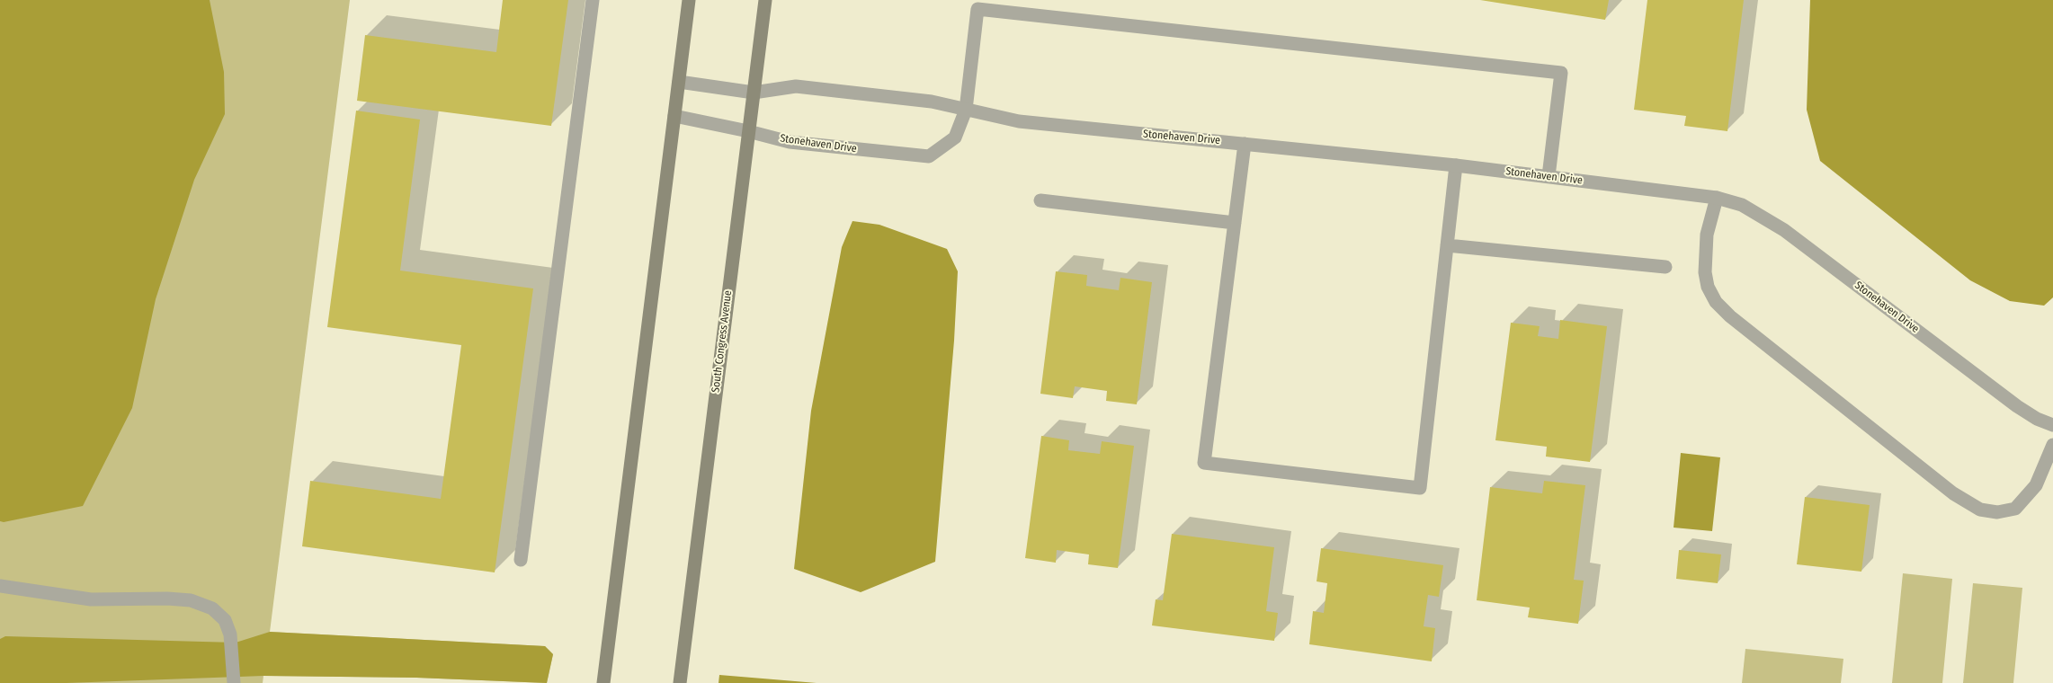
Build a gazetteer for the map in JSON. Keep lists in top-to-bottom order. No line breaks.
{"streets":{"main road":["South Congress Avenue"],"street":["Stonehaven Drive"]},"crossings":[["Stonehaven Drive","South Congress Avenue"]]}
